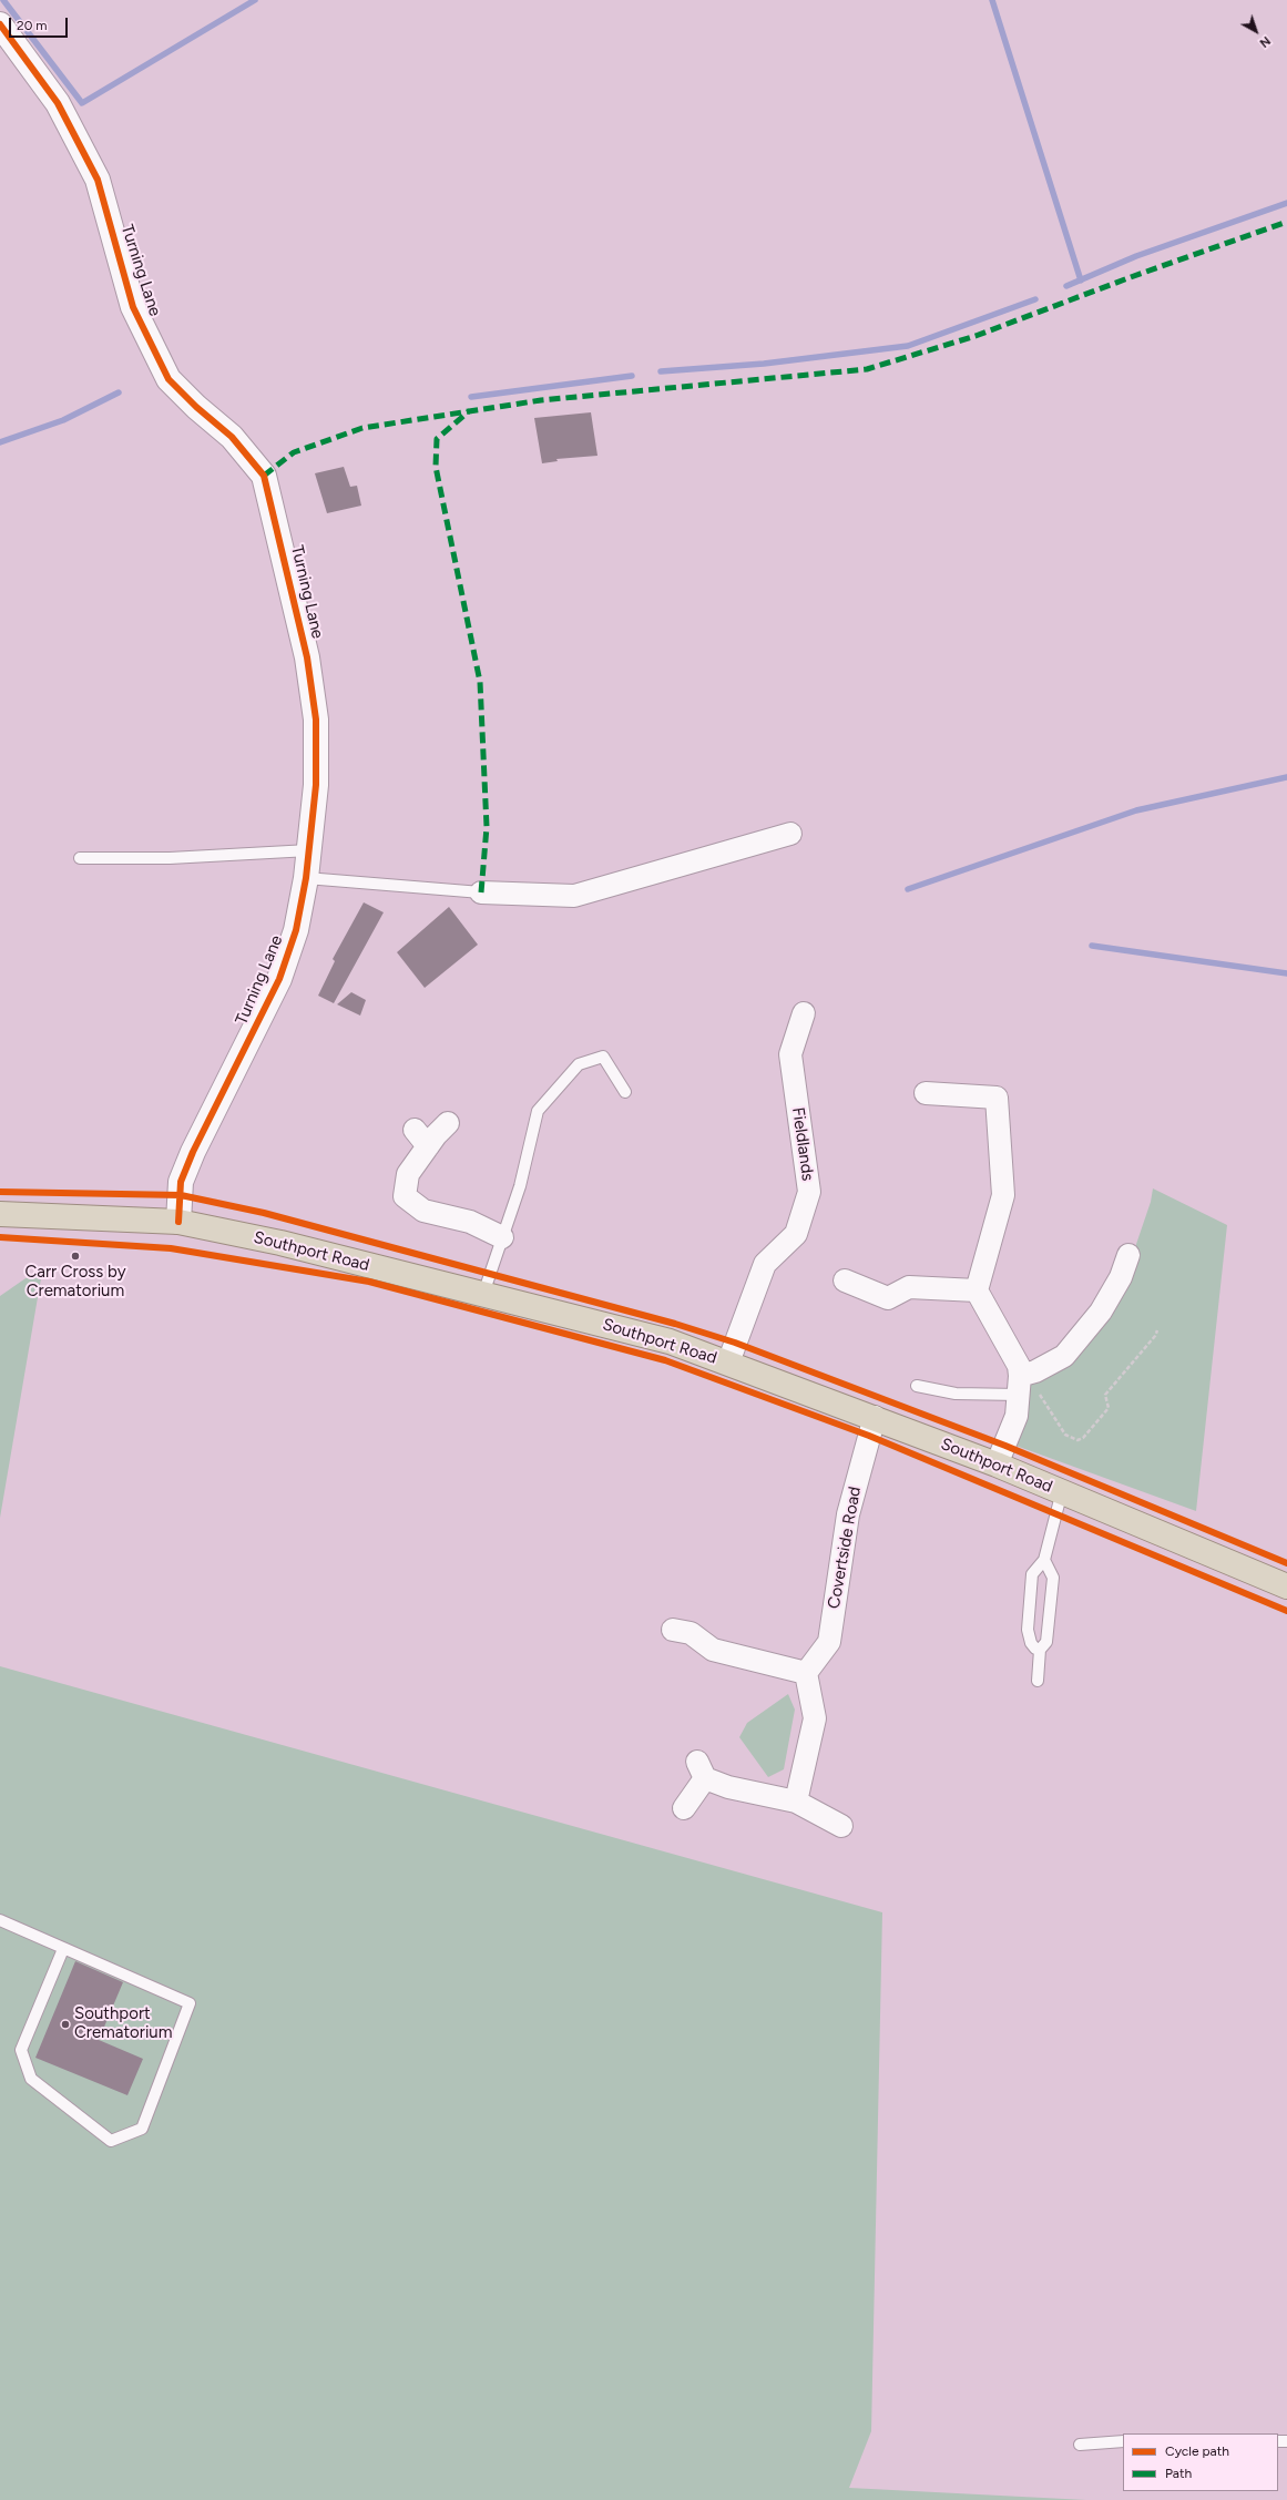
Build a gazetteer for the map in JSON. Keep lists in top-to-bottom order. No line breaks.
{"streets":{"highway":["Southport Road"],"street":["Turning Lane","Fieldlands","Covertside Road"]},"crossings":[["Turning Lane","Southport Road"],["Fieldlands","Southport Road"],["Southport Road","Covertside Road"]],"places":["Carr Cross by Crematorium","Southport Crematorium"],"legend":["Cycle path","Path"],"scale_bar":"20 m","north":"bottom right"}
